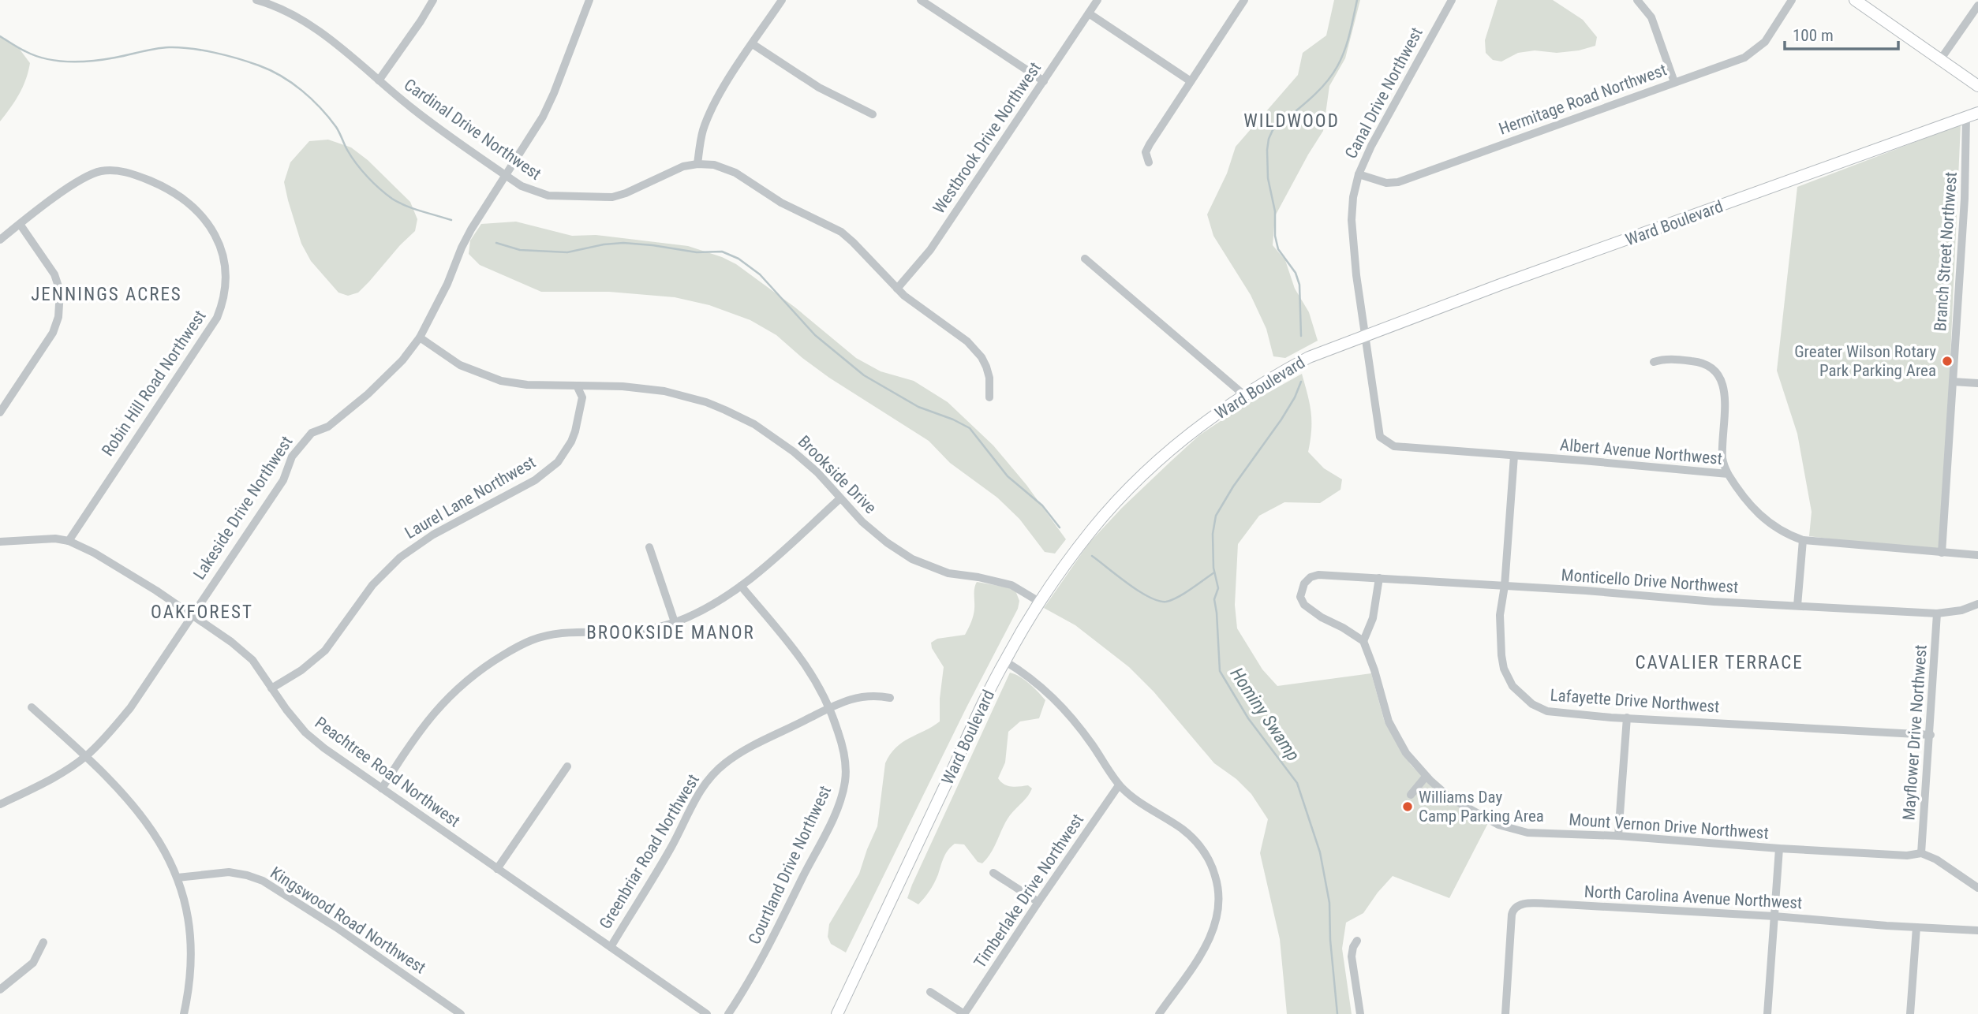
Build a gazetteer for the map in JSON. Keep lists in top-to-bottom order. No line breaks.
{"streets":{"main road":["Ward Boulevard"],"street":["Canal Drive Northwest","Hermitage Road Northwest","Cardinal Drive Northwest","Westbrook Drive Northwest","Branch Street Northwest","Robin Hill Road Northwest","Albert Avenue Northwest","Brookside Drive","Laurel Lane Northwest","Lakeside Drive Northwest","Monticello Drive Northwest","Lafayette Drive Northwest","Mayflower Drive Northwest","Peachtree Road Northwest","Mount Vernon Drive Northwest","Greenbriar Road Northwest","Courtland Drive Northwest","Timberlake Drive Northwest","North Carolina Avenue Northwest","Kingswood Road Northwest"]},"crossings":[["Canal Drive Northwest","Hermitage Road Northwest"],["Canal Drive Northwest","Ward Boulevard"],["Canal Drive Northwest","Albert Avenue Northwest"],["Cardinal Drive Northwest","Westbrook Drive Northwest"],["Cardinal Drive Northwest","Lakeside Drive Northwest"],["Ward Boulevard","Branch Street Northwest"],["Ward Boulevard","Albert Avenue Northwest"],["Ward Boulevard","Brookside Drive"],["Branch Street Northwest","Albert Avenue Northwest"],["Robin Hill Road Northwest","Peachtree Road Northwest"],["Albert Avenue Northwest","Lafayette Drive Northwest"],["Brookside Drive","Laurel Lane Northwest"],["Brookside Drive","Lakeside Drive Northwest"],["Laurel Lane Northwest","Peachtree Road Northwest"],["Lakeside Drive Northwest","Peachtree Road Northwest"],["Monticello Drive Northwest","Lafayette Drive Northwest"],["Monticello Drive Northwest","Mayflower Drive Northwest"],["Monticello Drive Northwest","Mount Vernon Drive Northwest"],["Lafayette Drive Northwest","Mayflower Drive Northwest"],["Mayflower Drive Northwest","Mount Vernon Drive Northwest"],["Peachtree Road Northwest","Greenbriar Road Northwest"],["Greenbriar Road Northwest","Courtland Drive Northwest"]],"districts":["WILDWOOD","JENNINGS ACRES","OAKFOREST","BROOKSIDE MANOR","CAVALIER TERRACE"],"water":["Hominy Swamp"],"places":["Greater Wilson Rotary Park Parking Area","Williams Day Camp Parking Area"],"scale_bar":"100 m"}
